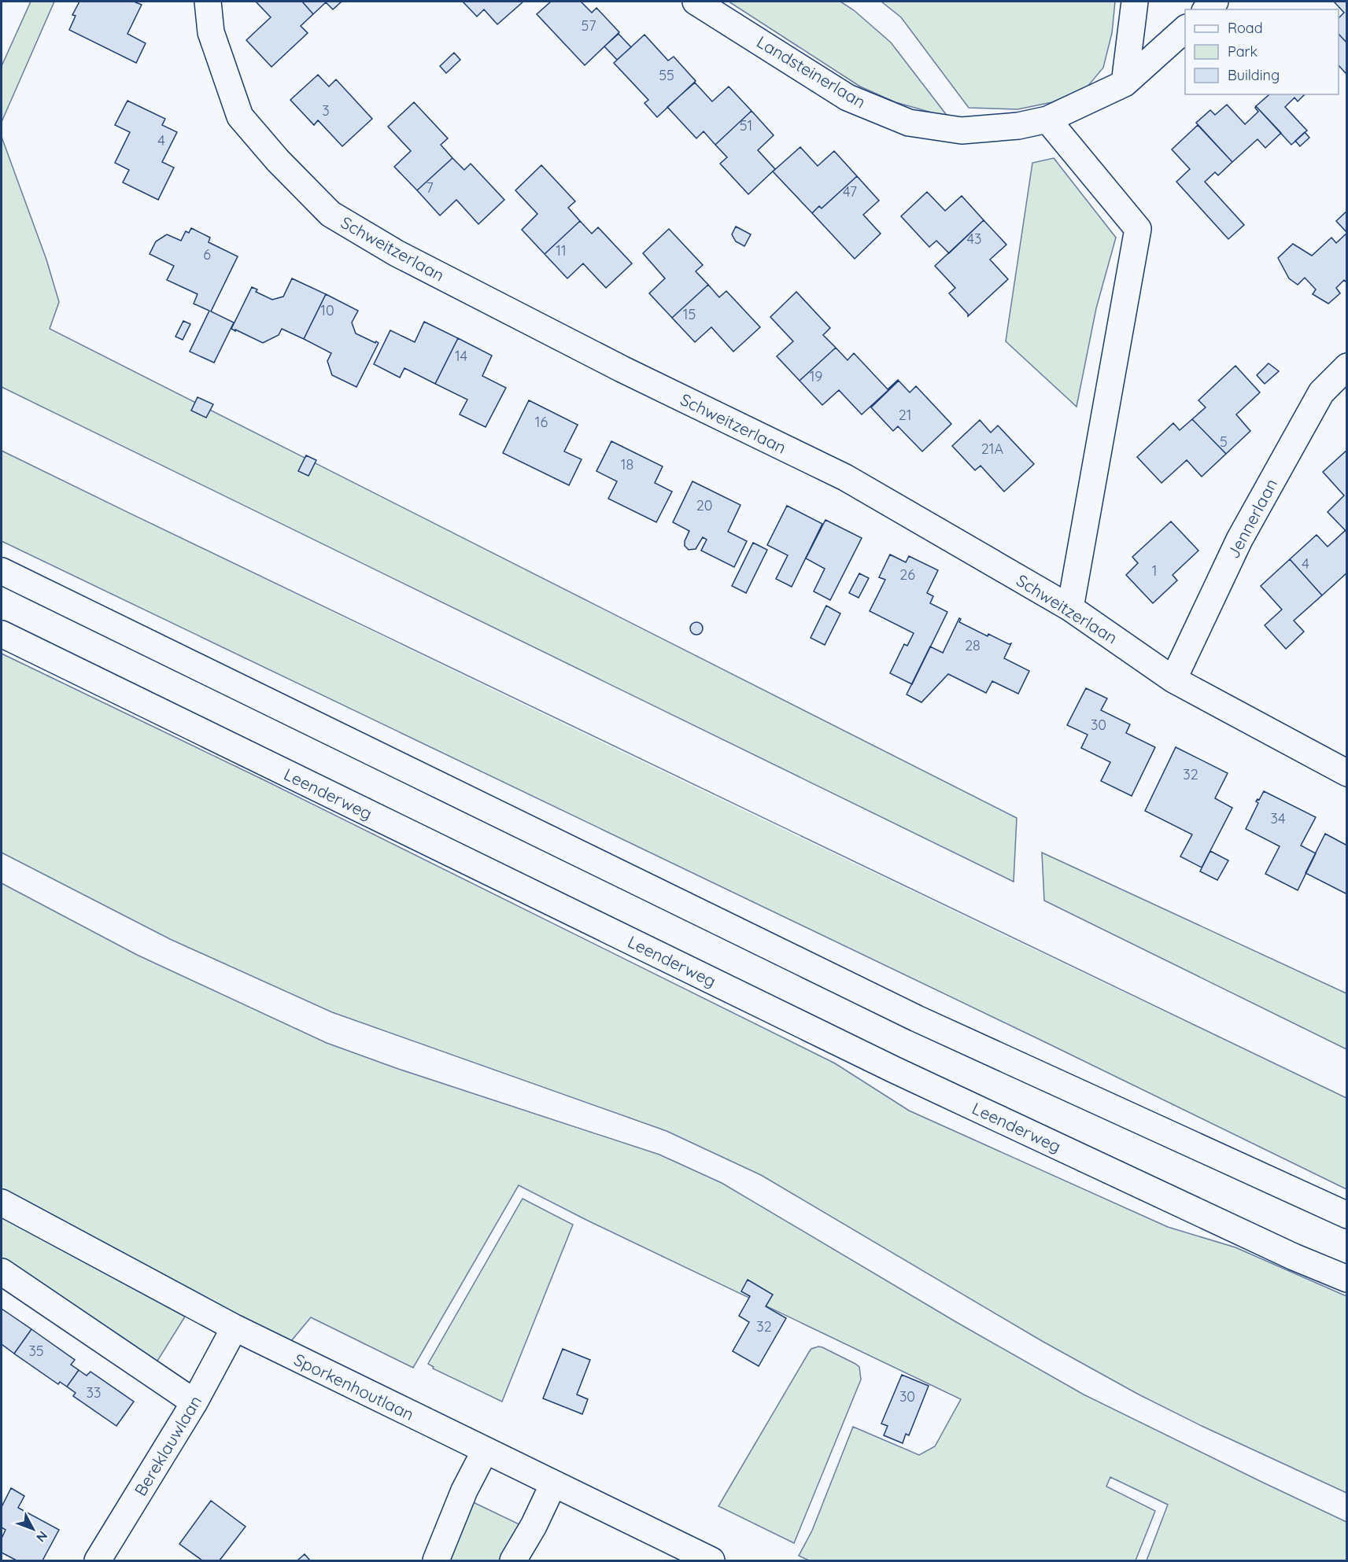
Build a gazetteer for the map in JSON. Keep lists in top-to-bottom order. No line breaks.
{"streets":{"street":["Landsteinerlaan","Schweitzerlaan","Jennerlaan","Leenderweg","Sporkenhoutlaan","Bereklauwlaan"]},"crossings":[["Schweitzerlaan","Jennerlaan"],["Sporkenhoutlaan","Bereklauwlaan"]],"house_numbers":["57","55","3","51","4","7","47","43","11","6","10","15","14","19","21","16","5","21A","18","20","4","1","26","28","30","32","34","32","35","33","30"],"legend":["Road","Park","Building"],"north":"bottom right"}
